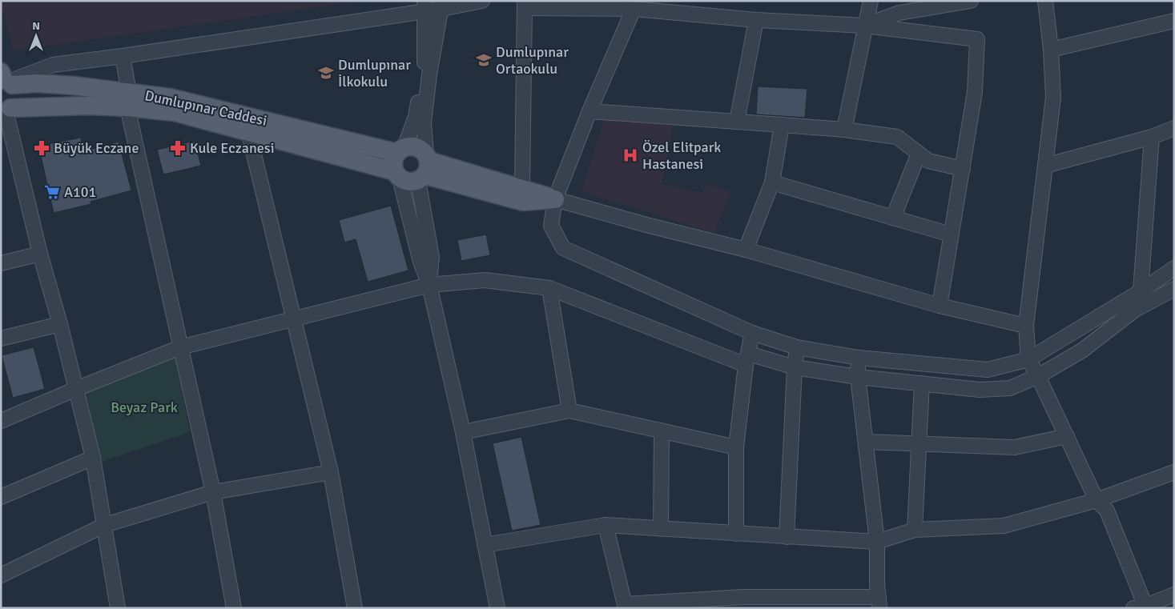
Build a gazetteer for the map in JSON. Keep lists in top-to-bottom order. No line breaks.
{"streets":{"main road":["Dumlupınar Caddesi"]},"parks":["Beyaz Park"],"places":{"school or university":["Dumlupınar Ortaokulu","Dumlupınar İlkokulu"],"pharmacy":["Büyük Eczane","Kule Eczanesi"],"hospital":["Özel Elitpark Hastanesi"],"supermarket":["A101"]},"north":"top"}
